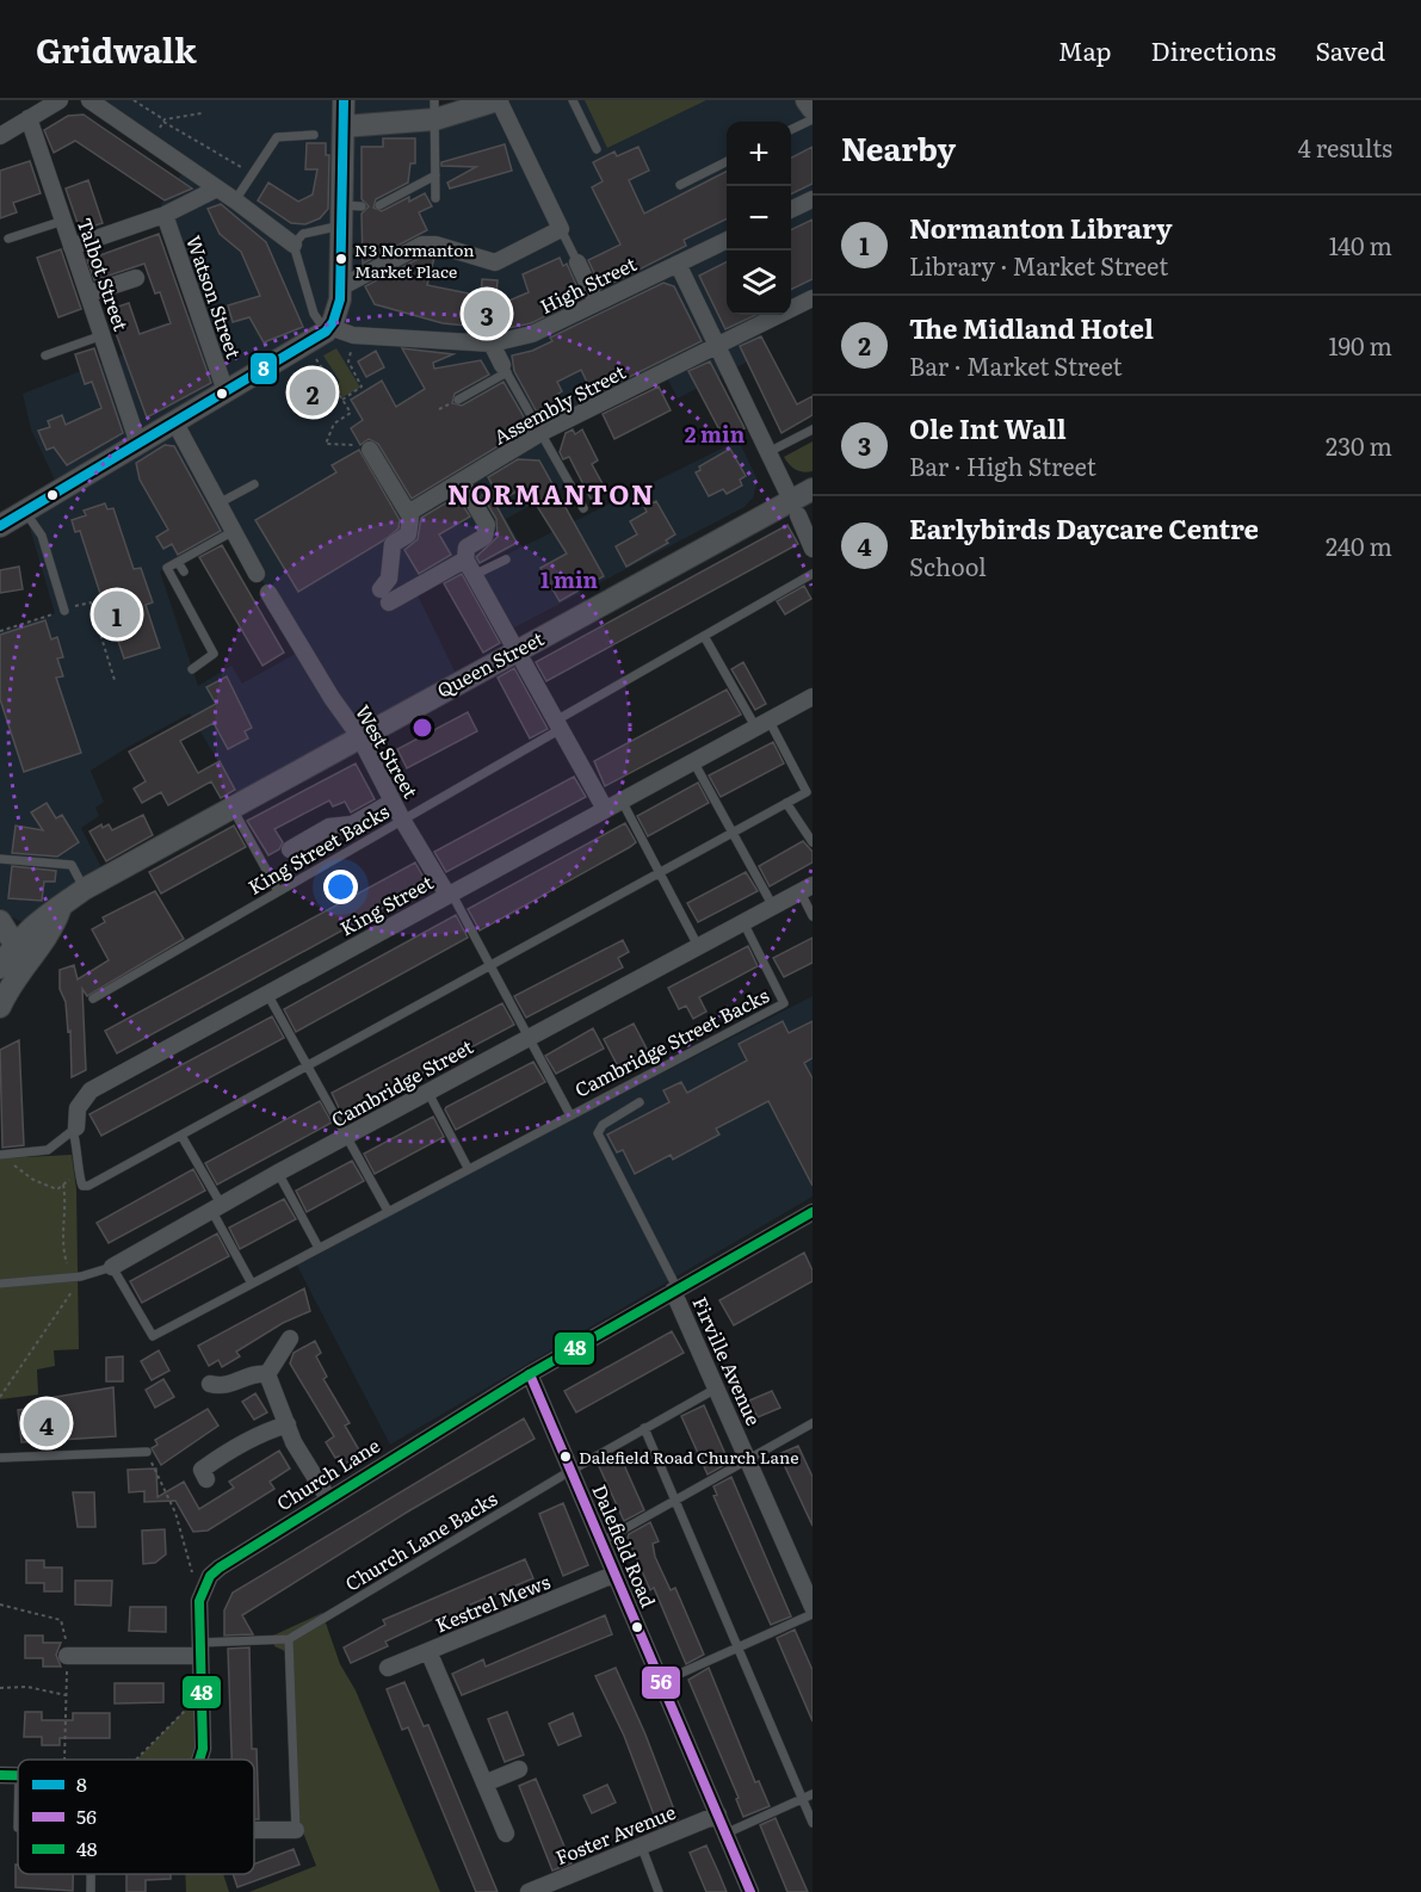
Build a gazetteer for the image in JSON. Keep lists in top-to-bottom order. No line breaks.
{"streets":{"street":["Talbot Street","High Street","Watson Street","Assembly Street","Queen Street","West Street","King Street","Cambridge Street","Firville Avenue","Church Lane","Dalefield Road","Kestrel Mews","Foster Avenue"],"lane":["King Street Backs","Cambridge Street Backs","Church Lane Backs"]},"crossings":[["Queen Street","West Street"],["West Street","King Street Backs"],["West Street","King Street"],["Cambridge Street Backs","Cambridge Street"],["Firville Avenue","Church Lane"],["Firville Avenue","Church Lane Backs"],["Church Lane","Dalefield Road"],["Church Lane Backs","Dalefield Road"],["Dalefield Road","Kestrel Mews"],["Dalefield Road","Foster Avenue"]],"districts":["NORMANTON"],"places":["N3 Normanton Market Place","Dalefield Road Church Lane"],"lines":["transit line 8","transit line 48","transit line 56"],"legend":["8","56","48"],"page":{"header":"Gridwalk","nav":["Map","Directions","Saved"],"heading":["Nearby","4 results"],"map_buttons":["+","−"],"list":[{"mark":"1","name":"Normanton Library","note":"Library · Market Street","value":"140 m"},{"mark":"2","name":"The Midland Hotel","note":"Bar · Market Street","value":"190 m"},{"mark":"3","name":"Ole Int Wall","note":"Bar · High Street","value":"230 m"},{"mark":"4","name":"Earlybirds Daycare Centre","note":"School","value":"240 m"}],"pins":["3","2","1","4"]},"rings":["2 min","1 min"]}
